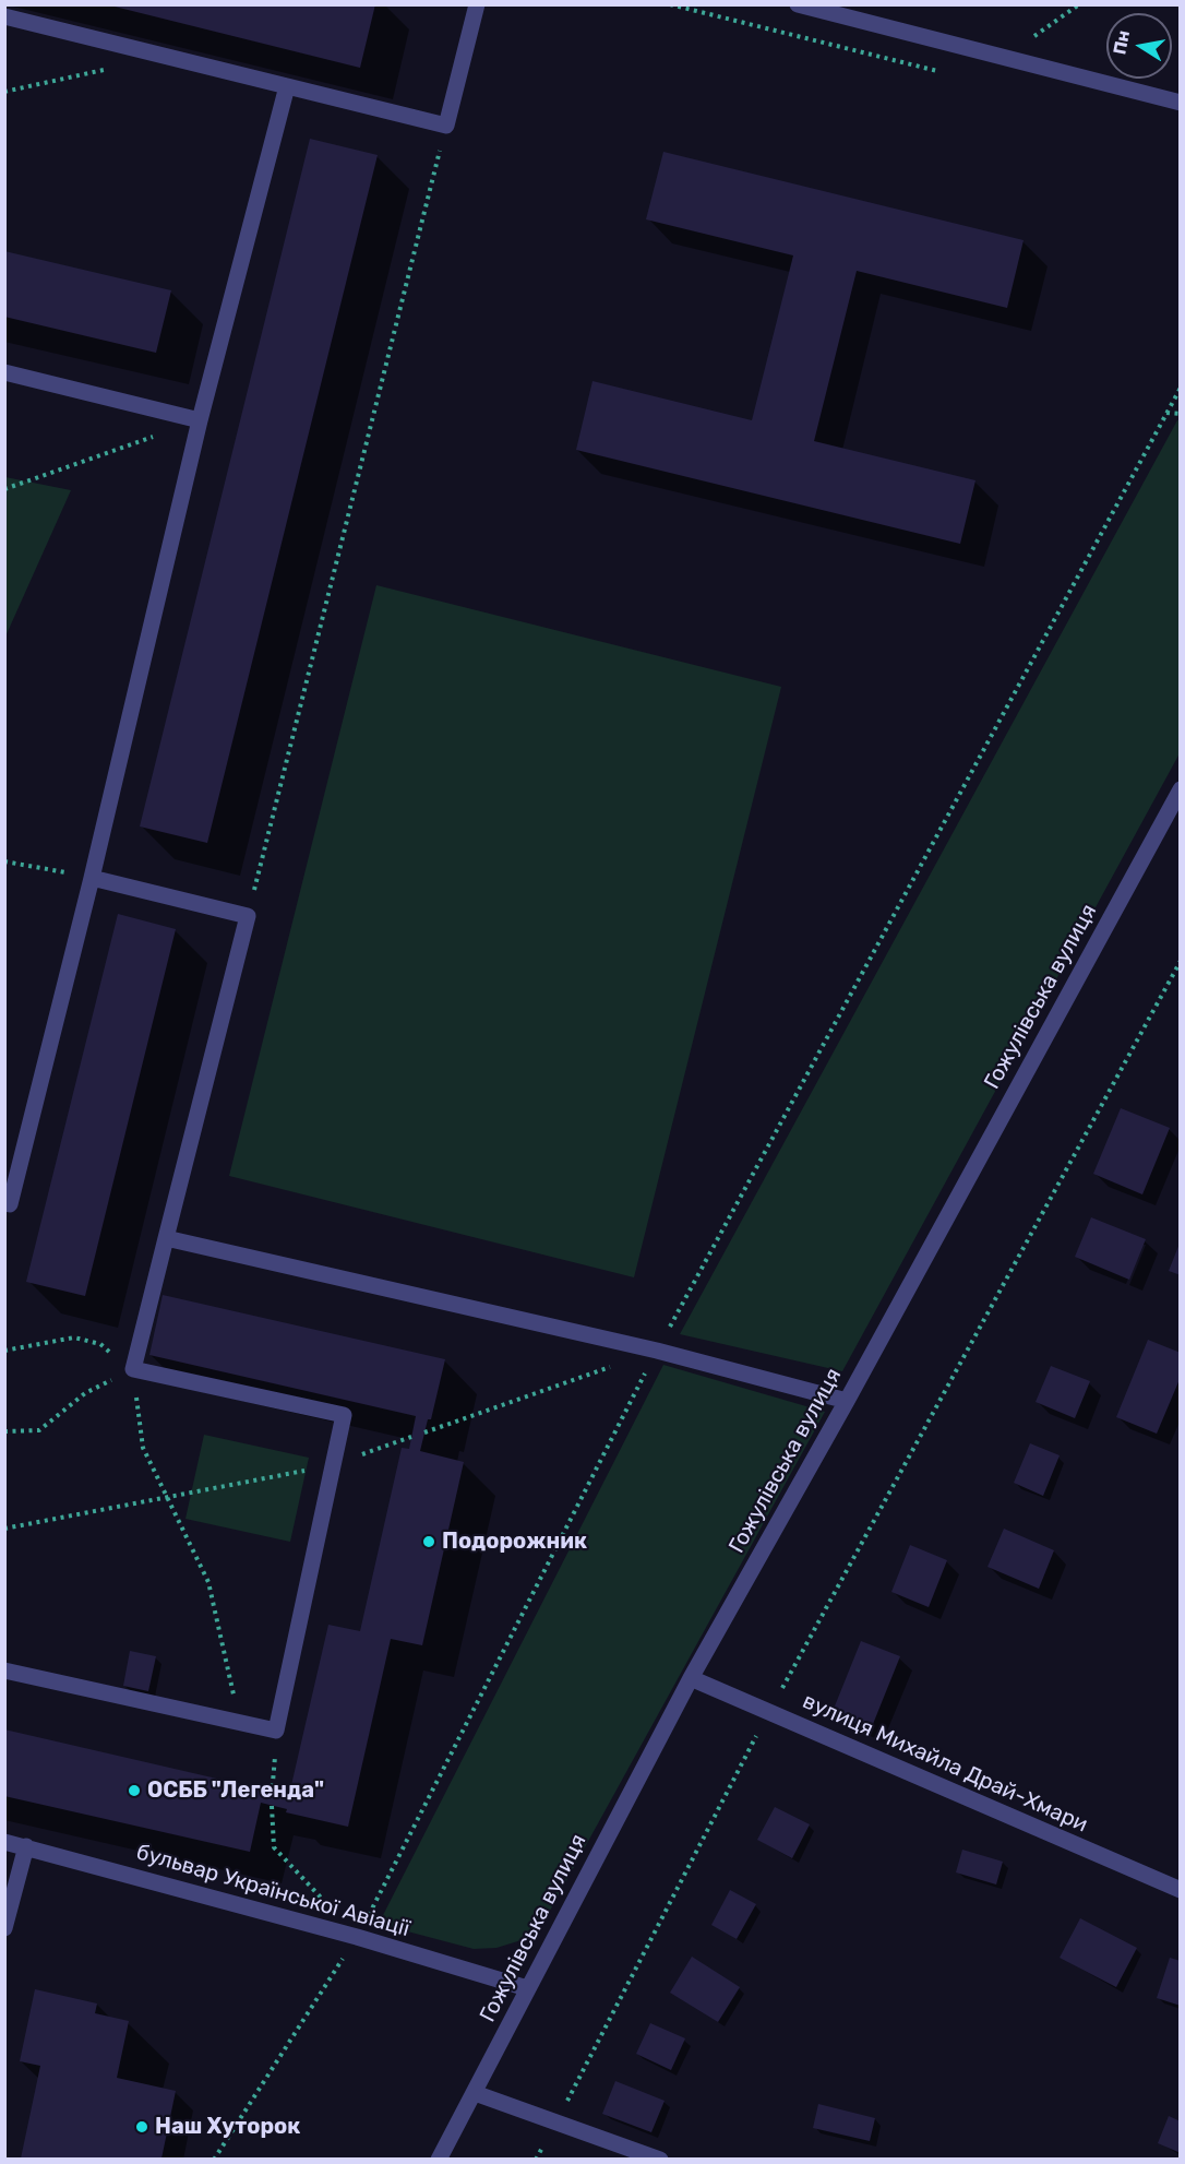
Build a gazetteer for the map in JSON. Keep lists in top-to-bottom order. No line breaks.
{"streets":{"street":["Гожулівська вулиця","вулиця Михайла Драй-Хмари","бульвар Української Авіації"]},"crossings":[["Гожулівська вулиця","вулиця Михайла Драй-Хмари"],["Гожулівська вулиця","бульвар Української Авіації"]],"places":["Подорожник","ОСББ \"Легенда\"","Наш Хуторок"],"north":"left"}
